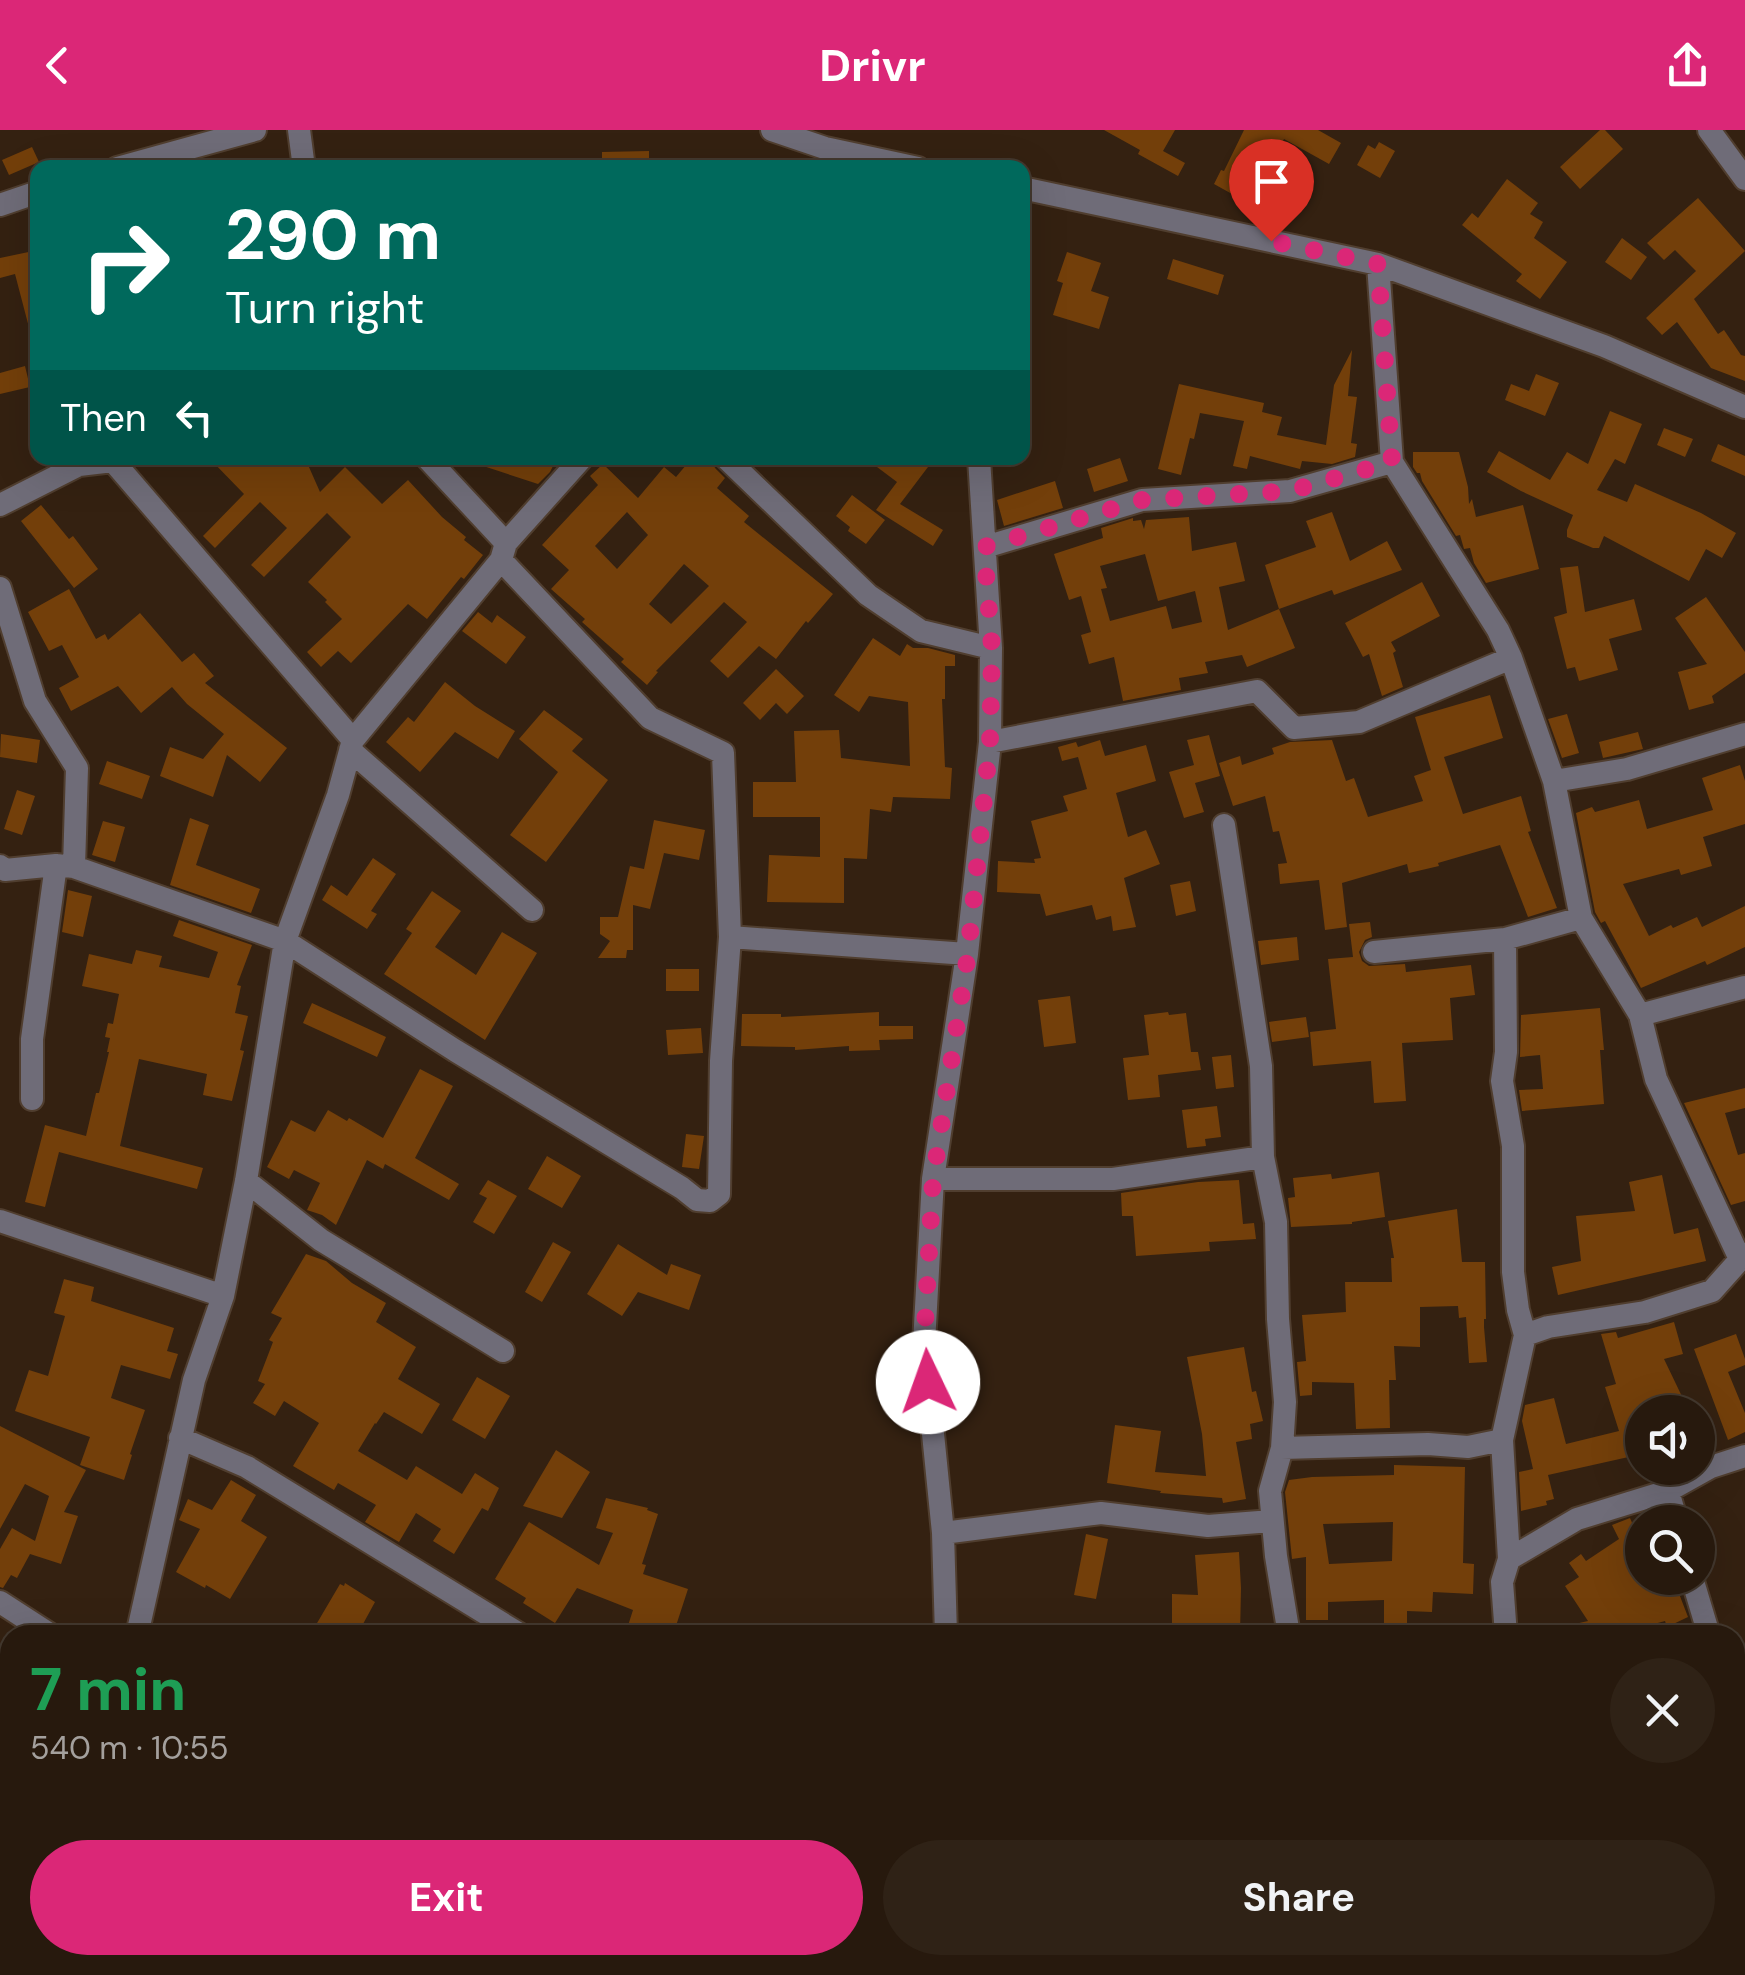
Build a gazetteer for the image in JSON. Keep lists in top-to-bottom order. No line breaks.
{"page":{"header":"Drivr","turn":["290 m","Turn right"],"then":"Then","heading":["7 min","540 m · 10:55"],"buttons":["Exit","Share"]}}
